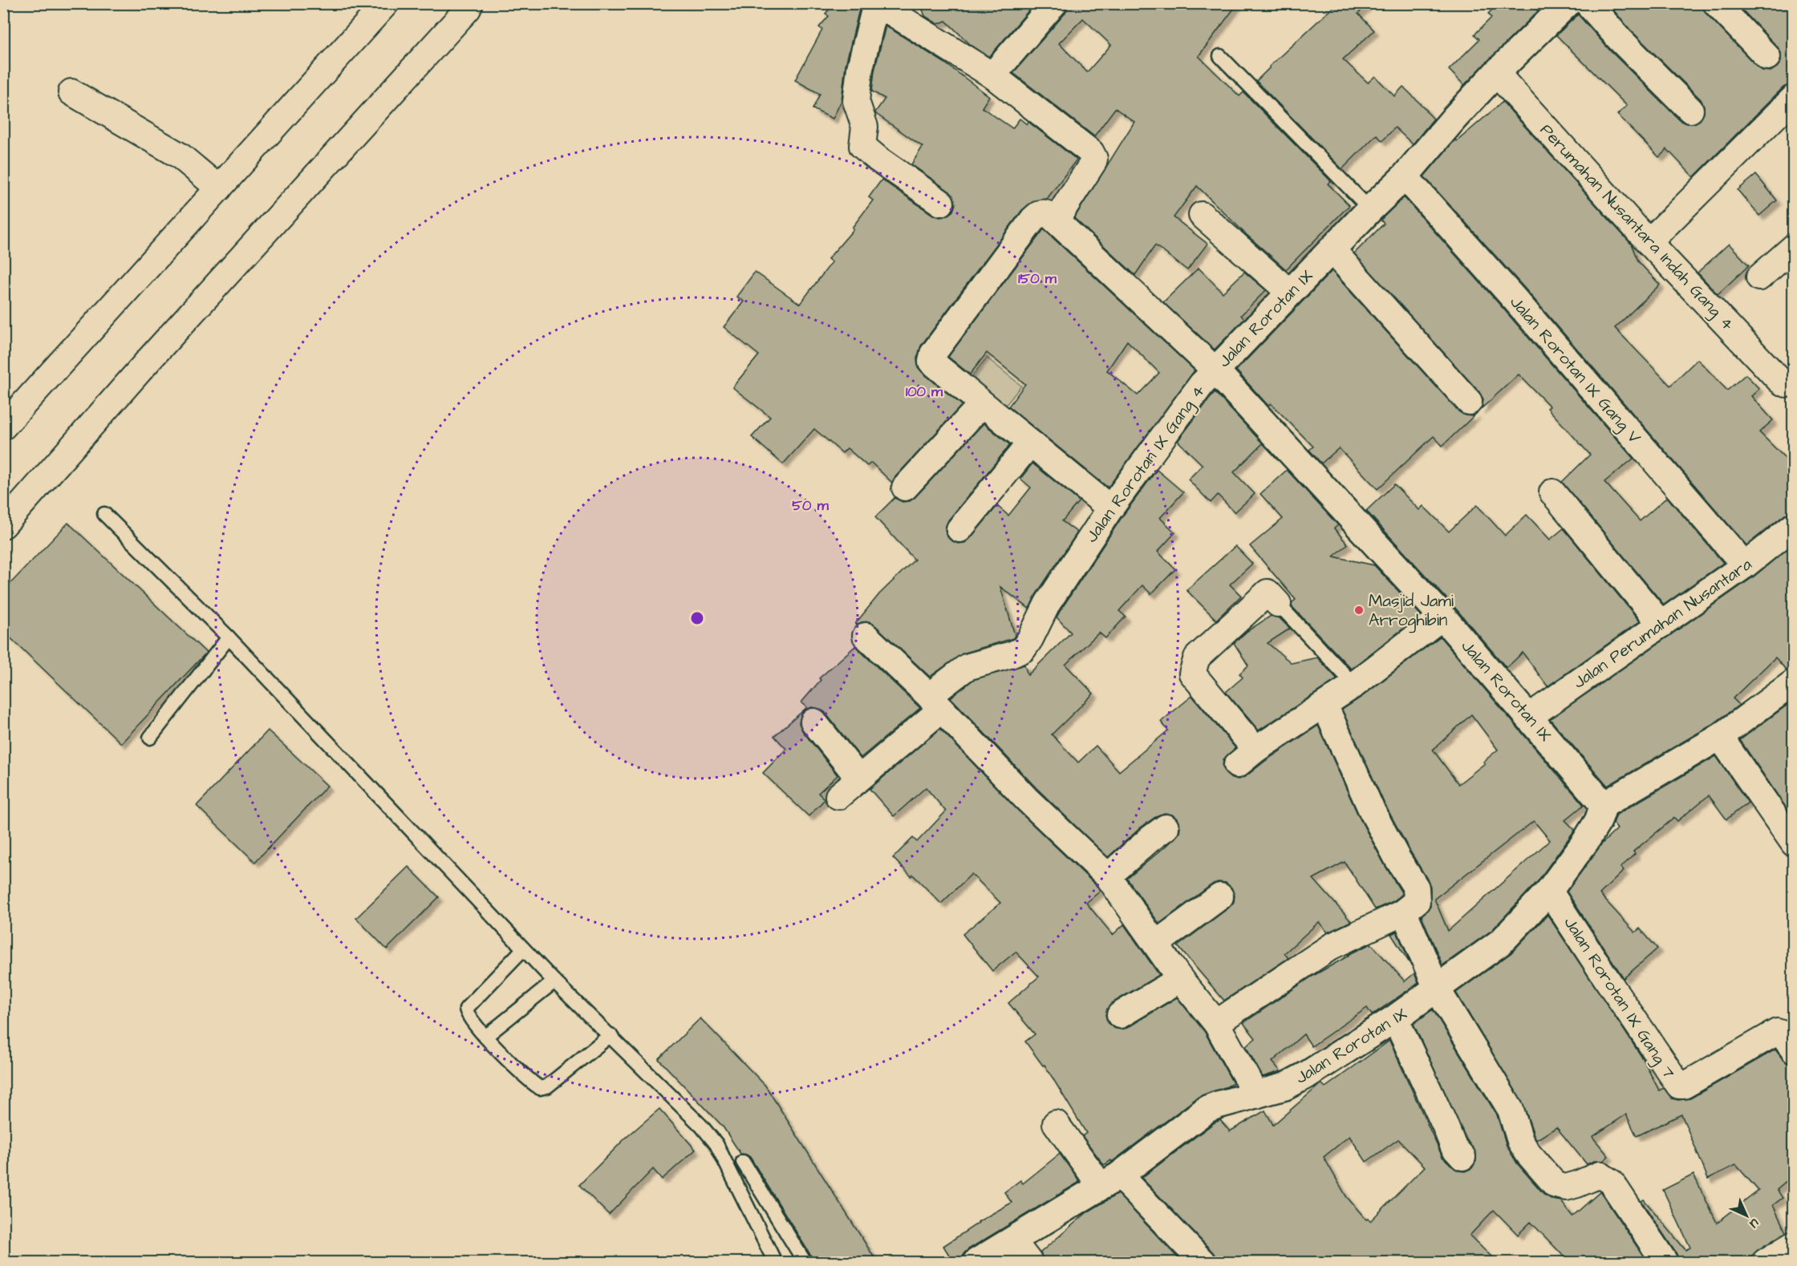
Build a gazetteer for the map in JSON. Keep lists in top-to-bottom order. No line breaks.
{"streets":{"street":["Perumahan Nusantara Indah Gang 4","Jalan Rorotan IX","Jalan Rorotan IX Gang V","Jalan Rorotan IX Gang 4","Jalan Perumahan Nusantara","Jalan Rorotan IX Gang 7"]},"crossings":[["Perumahan Nusantara Indah Gang 4","Jalan Rorotan IX"],["Jalan Rorotan IX","Jalan Rorotan IX Gang V"],["Jalan Rorotan IX","Jalan Rorotan IX Gang 4"],["Jalan Rorotan IX","Jalan Perumahan Nusantara"],["Jalan Rorotan IX","Jalan Rorotan IX Gang 7"],["Jalan Rorotan IX Gang V","Jalan Perumahan Nusantara"]],"places":["Masjid Jami Arroghibin"],"north":"bottom right","rings":["150 m","100 m","50 m"]}
